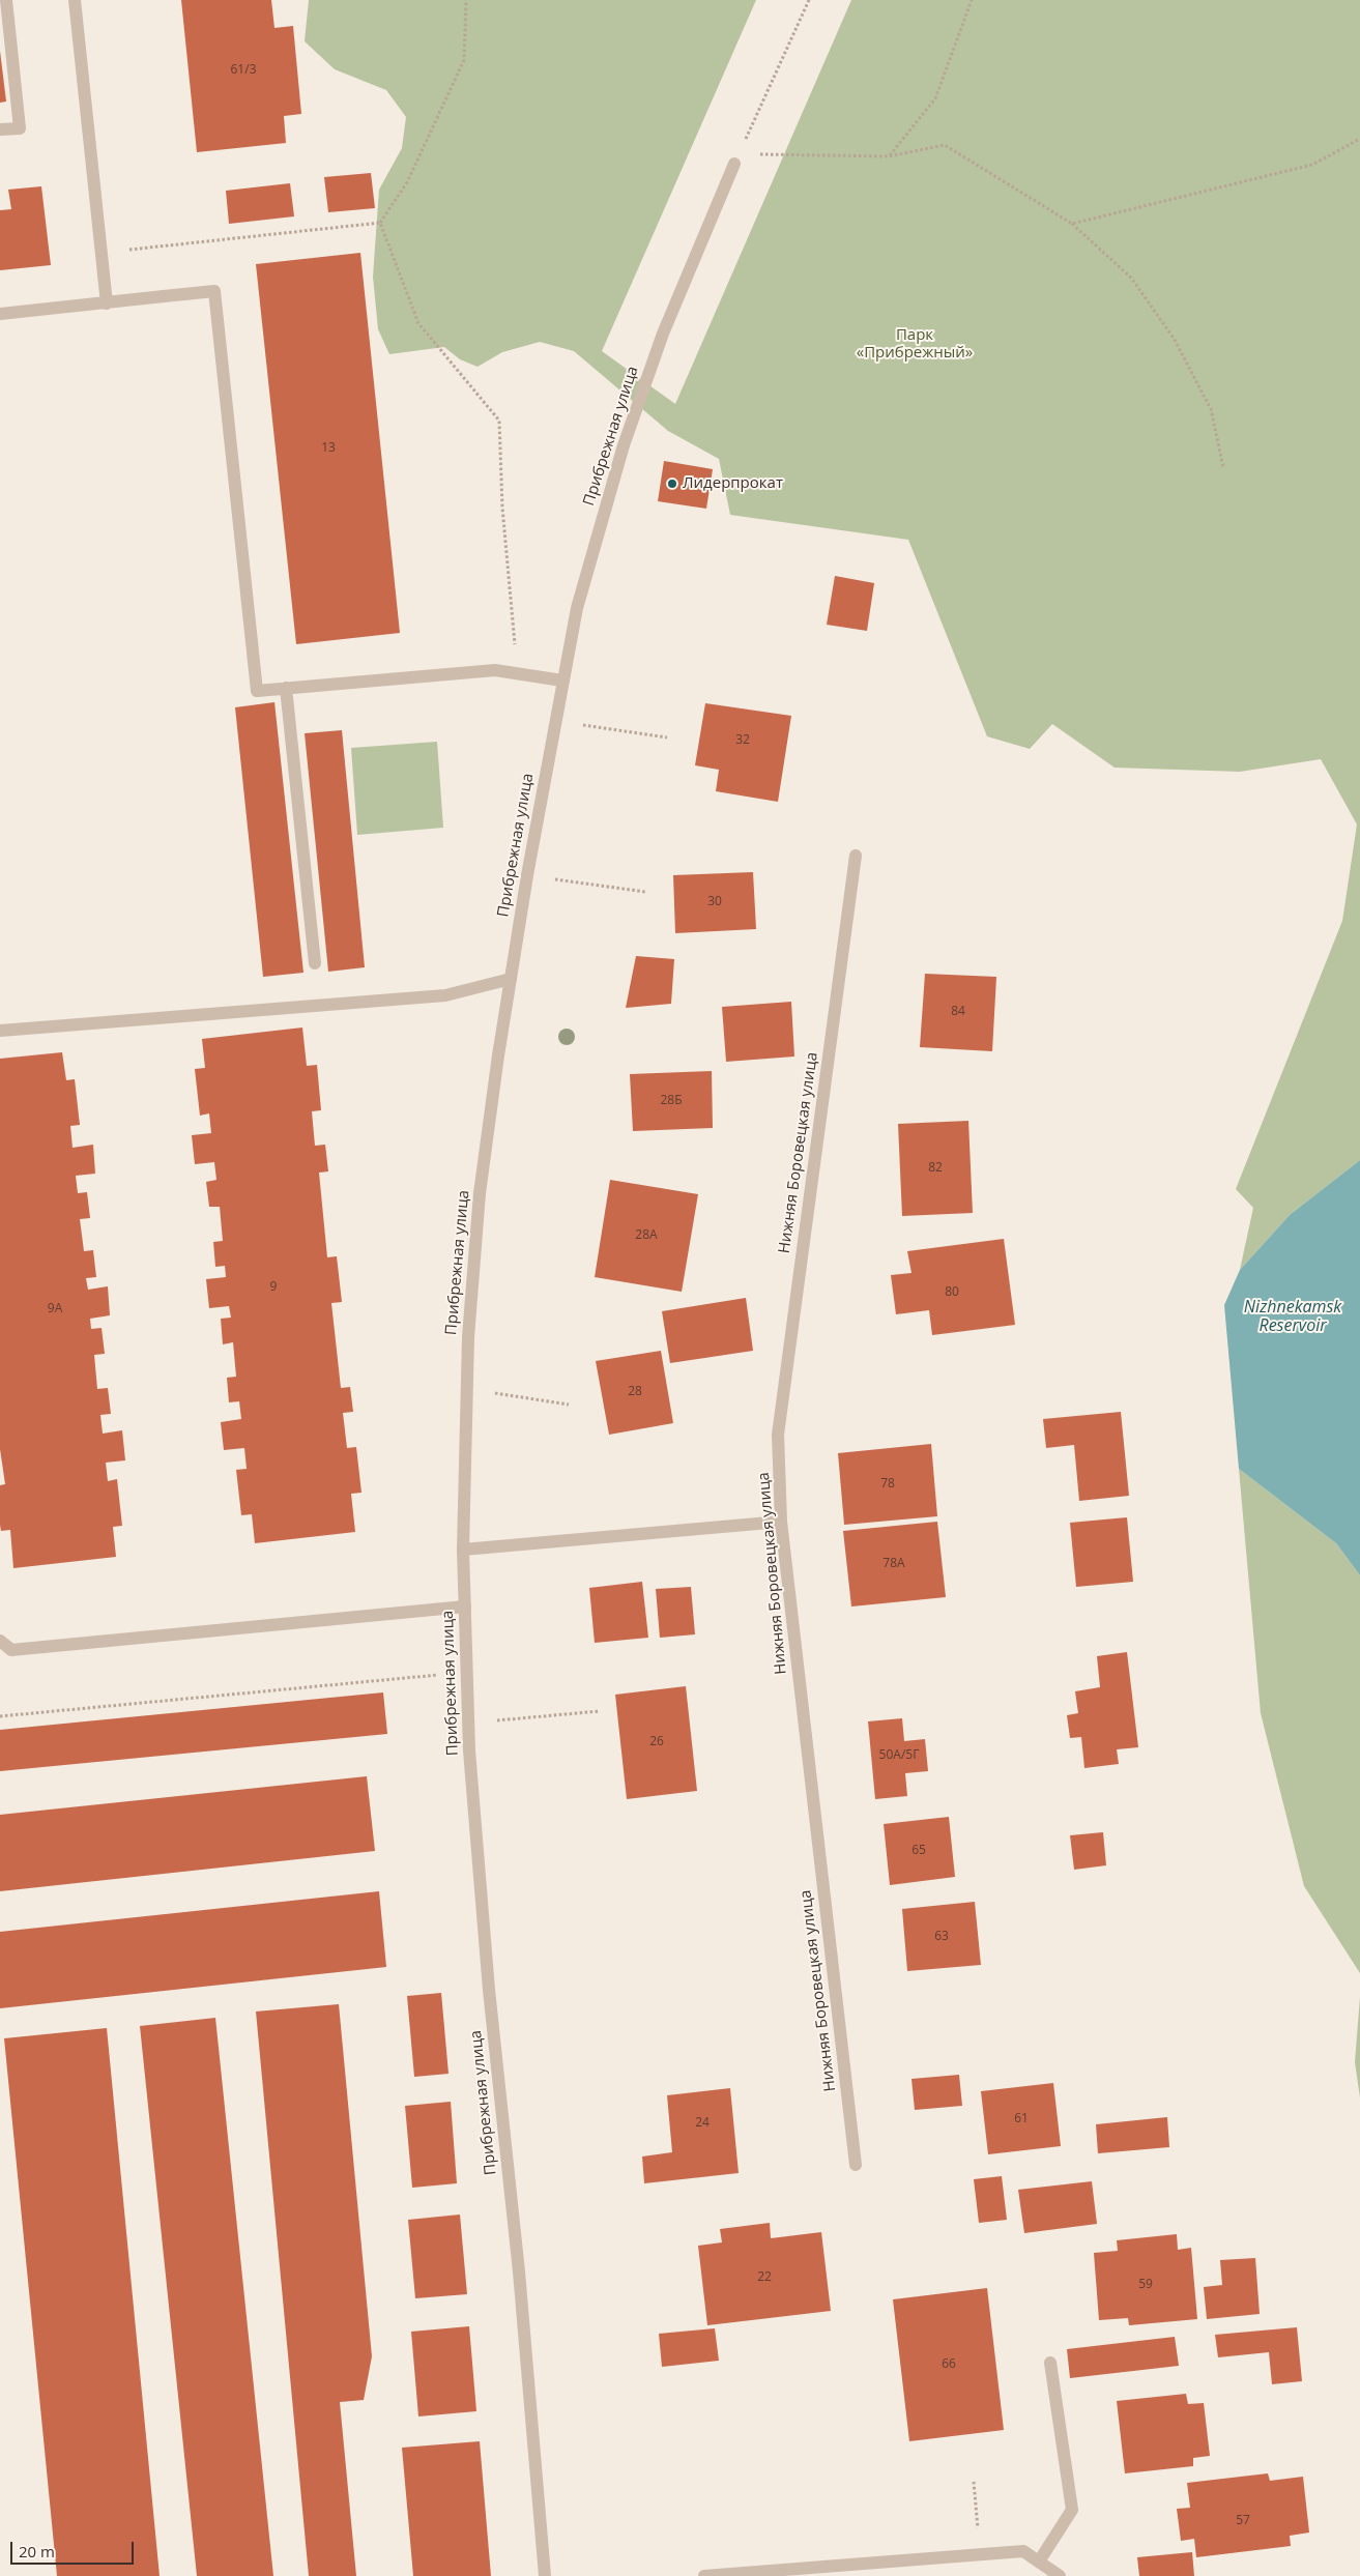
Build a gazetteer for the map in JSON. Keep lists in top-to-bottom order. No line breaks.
{"streets":{"street":["Прибрежная улица","Нижняя Боровецкая улица"]},"water":["Nizhnekamsk Reservoir"],"parks":["Парк «Прибрежный»"],"places":["Лидерпрокат"],"house_numbers":["61/3","13","32","30","84","28Б","82","28А","9","80","9А","28","78","78А","26","50А/5Г","65","63","61","24","22","59","66","57"],"scale_bar":"20 m"}
